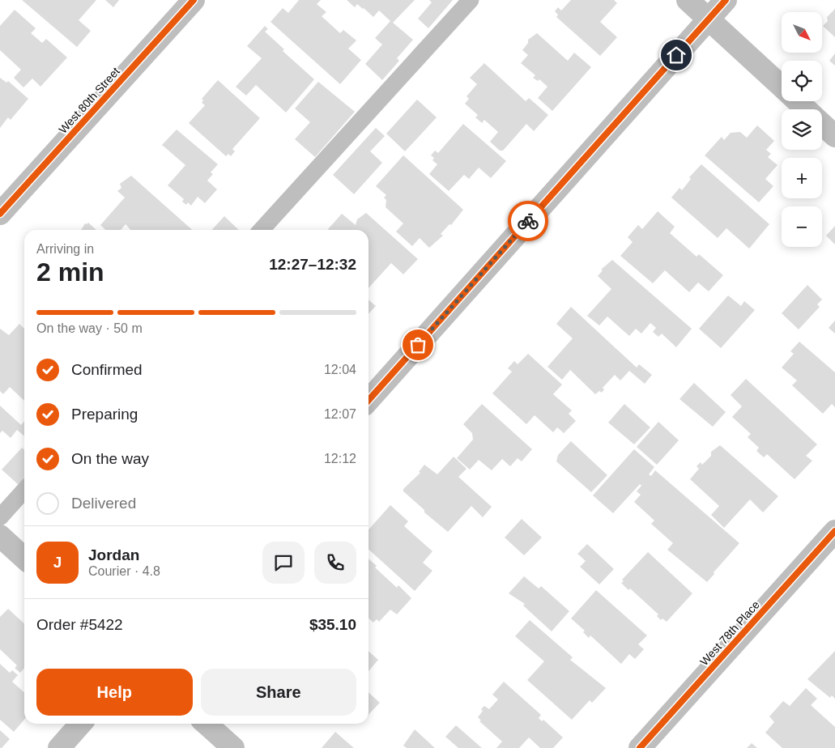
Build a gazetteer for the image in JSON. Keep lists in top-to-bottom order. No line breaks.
{"streets":{"street":["West 80th Street","West 78th Place"]},"north":"bottom right","page":{"map_buttons":["+","−"],"heading":["2 min","Arriving in","12:27–12:32"],"panel":["Jordan","Courier · 4.8","Order #5422","$35.10"],"bar":"On the way · 50 m","list":[["Confirmed","12:04"],["Preparing","12:07"],["On the way","12:12"],"Delivered"],"round":"J","buttons":["Help","Share"]}}
